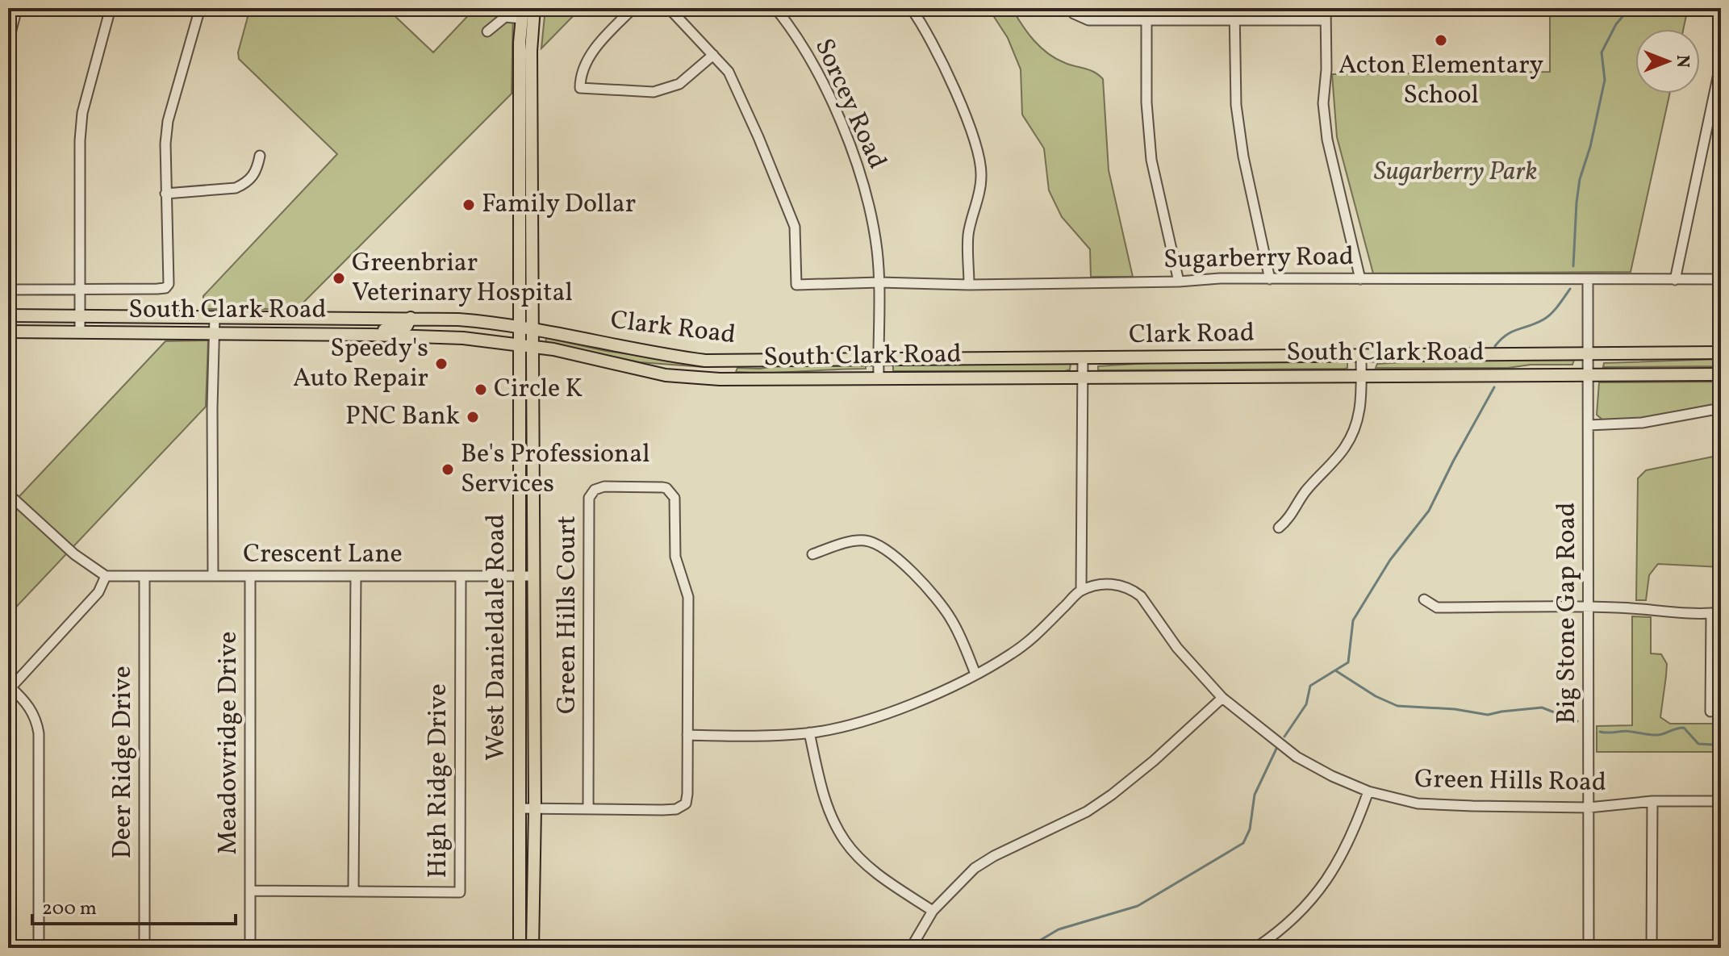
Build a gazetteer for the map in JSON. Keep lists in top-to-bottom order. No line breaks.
{"streets":{"main road":["South Clark Road","Clark Road","West Danieldale Road"],"street":["Sorcey Road","Sugarberry Road","Crescent Lane","Big Stone Gap Road","Green Hills Court","Meadowridge Drive","Deer Ridge Drive","High Ridge Drive","Green Hills Road"]},"crossings":[["Sorcey Road","Sugarberry Road"],["Sorcey Road","South Clark Road"],["Sorcey Road","Clark Road"],["Sugarberry Road","Big Stone Gap Road"],["South Clark Road","Big Stone Gap Road"],["South Clark Road","West Danieldale Road"],["Clark Road","Big Stone Gap Road"],["Clark Road","West Danieldale Road"],["Crescent Lane","West Danieldale Road"],["Crescent Lane","Meadowridge Drive"],["Crescent Lane","Deer Ridge Drive"],["Crescent Lane","High Ridge Drive"],["Big Stone Gap Road","Green Hills Road"],["Green Hills Court","West Danieldale Road"],["Meadowridge Drive","High Ridge Drive"]],"parks":["Sugarberry Park"],"places":["Acton Elementary School","Family Dollar","Greenbriar Veterinary Hospital","Speedy's Auto Repair","Circle K","PNC Bank","Be's Professional Services"],"scale_bar":"200 m","north":"right"}
